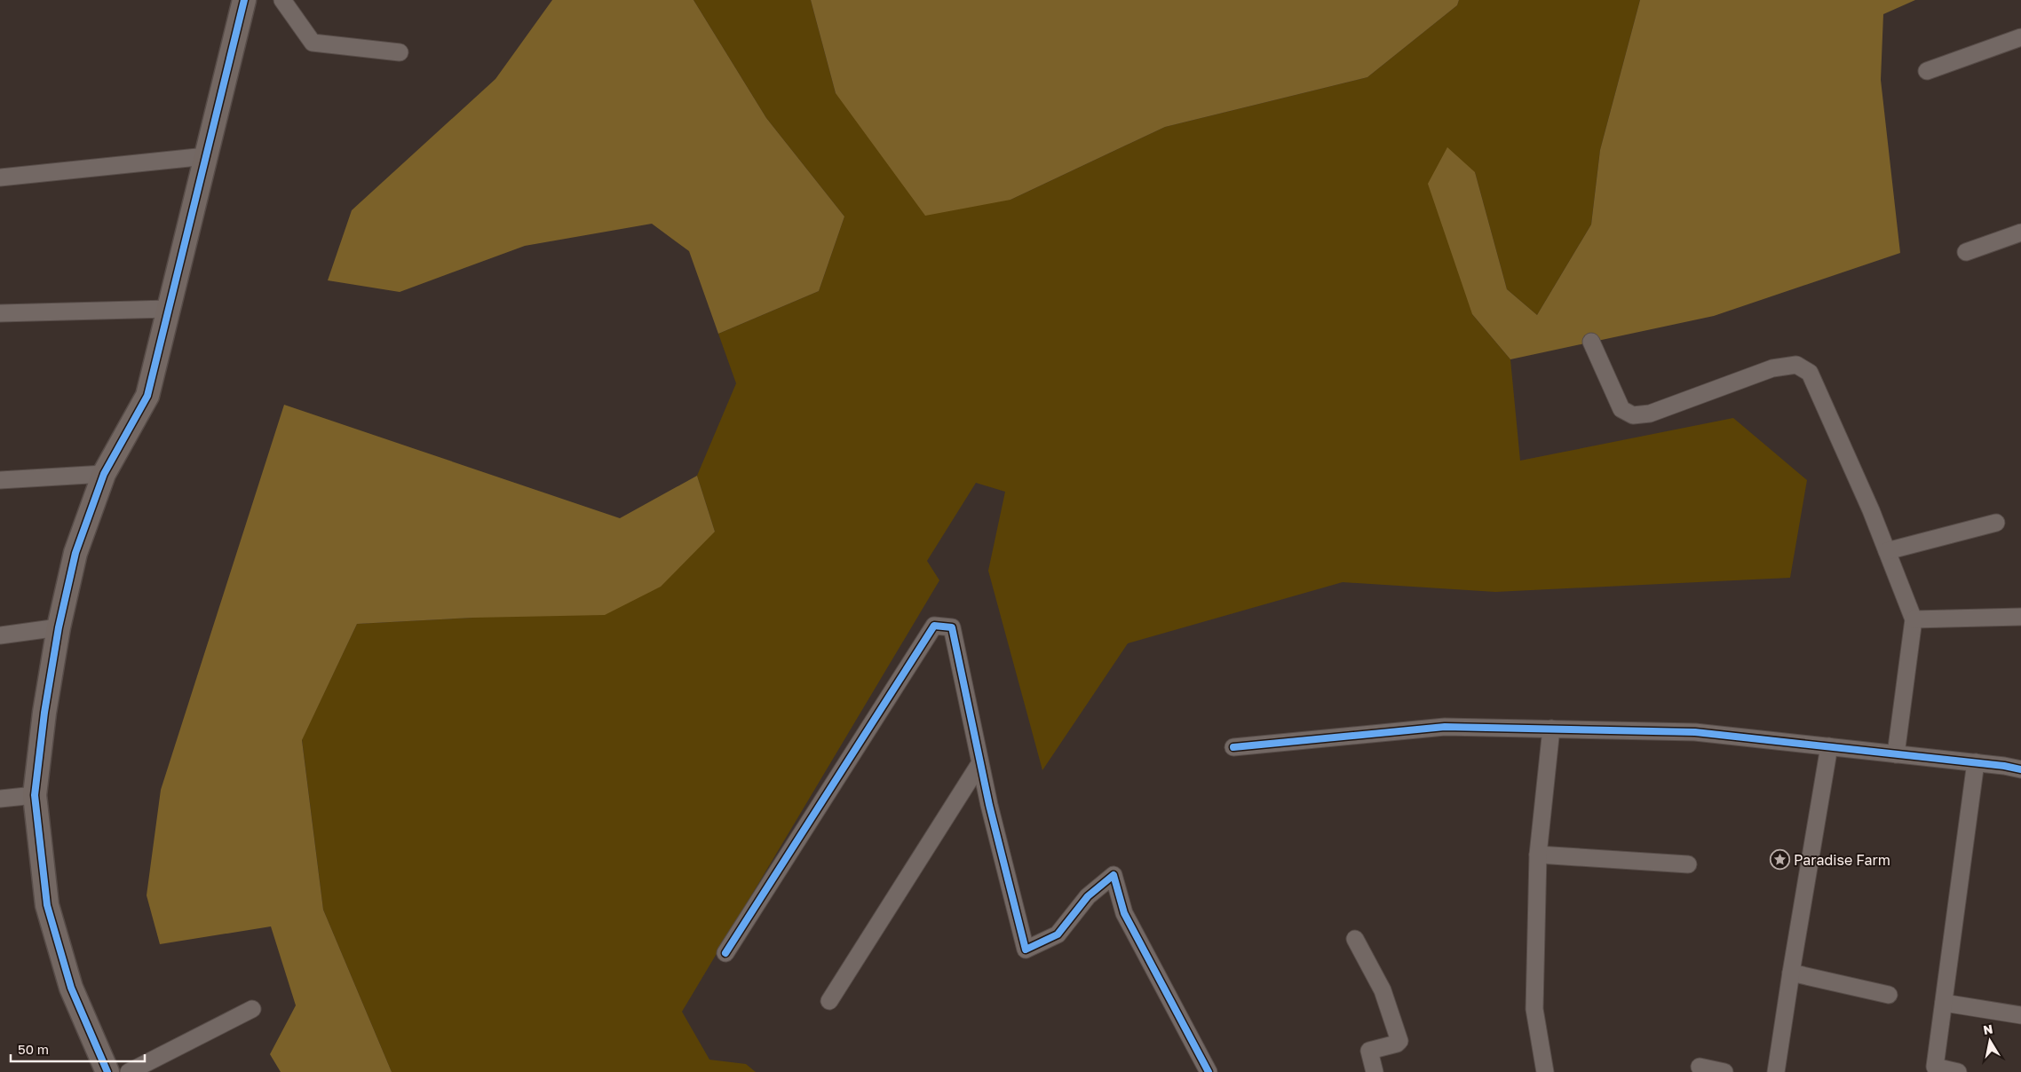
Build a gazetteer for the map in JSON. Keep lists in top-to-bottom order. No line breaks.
{"places":{"place":["Paradise Farm"]},"scale_bar":"50 m","north":"top"}
